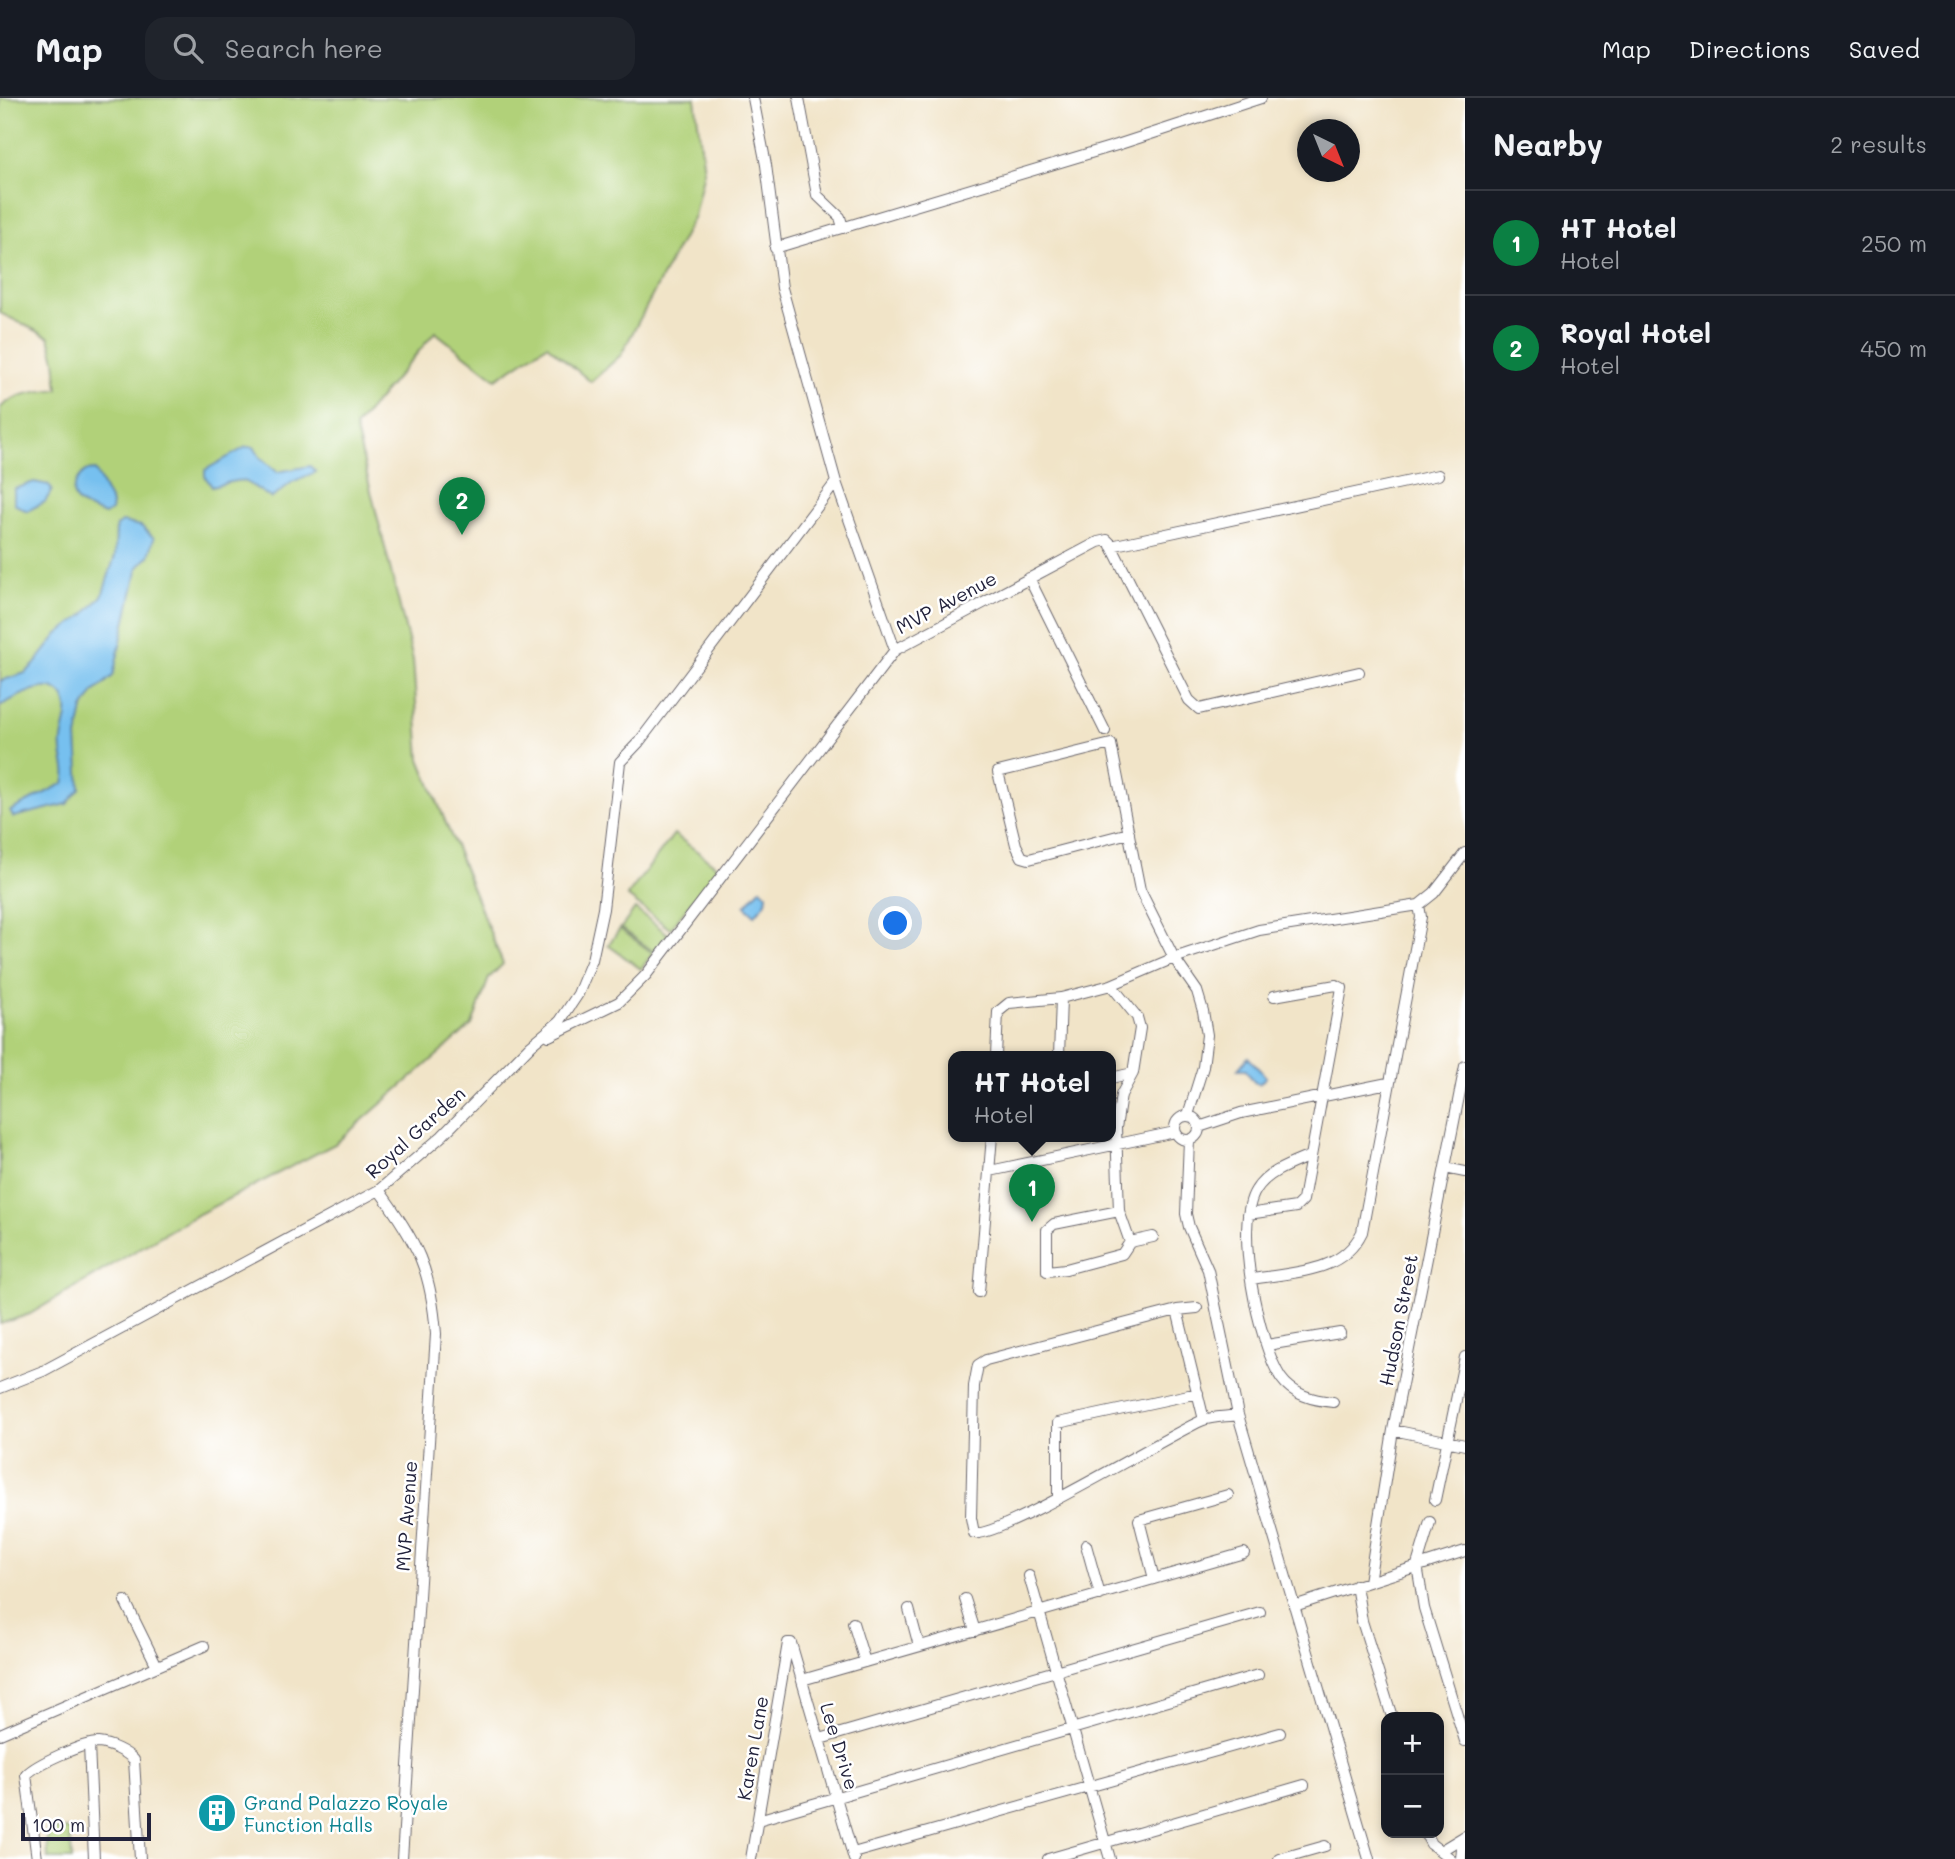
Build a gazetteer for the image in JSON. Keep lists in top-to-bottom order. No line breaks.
{"streets":{"street":["MVP Avenue","Royal Garden","Hudson Street","Lee Drive","Karen Lane"]},"crossings":[["MVP Avenue","Royal Garden"],["Lee Drive","Karen Lane"]],"places":{"building":["Grand Palazzo Royale Function Halls"]},"scale_bar":"100 m","north":"bottom right","page":{"header":"Map","search":"Search here","nav":["Map","Directions","Saved"],"heading":["Nearby","2 results"],"list":[{"mark":"1","name":"HT Hotel","note":"Hotel","value":"250 m"},{"mark":"2","name":"Royal Hotel","note":"Hotel","value":"450 m"}],"pins":["2","1"],"popup":["HT Hotel","Hotel"],"map_buttons":["+","−"],"scale":"100 m"}}
